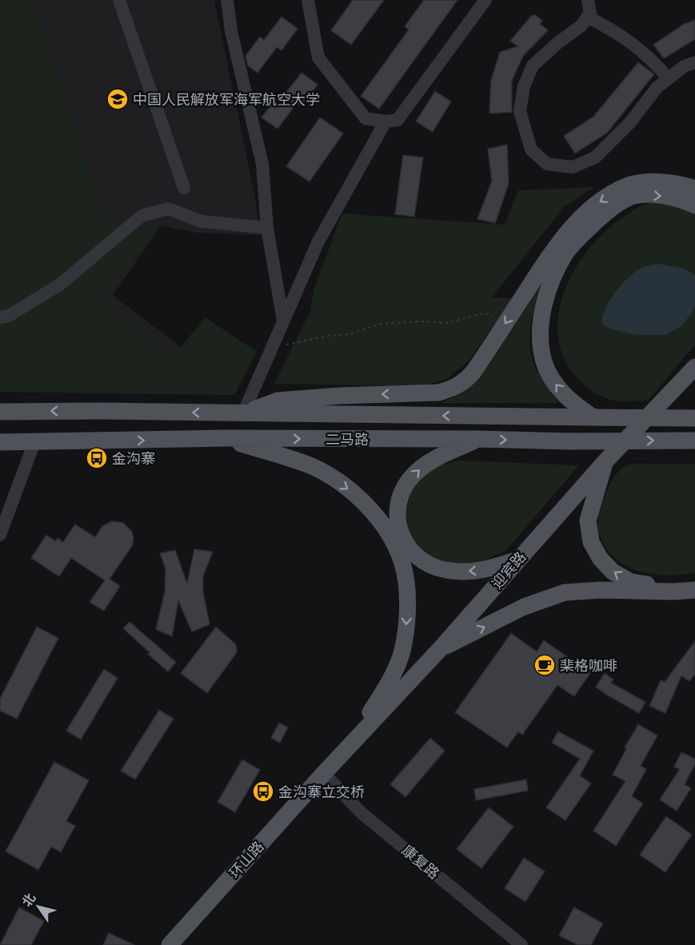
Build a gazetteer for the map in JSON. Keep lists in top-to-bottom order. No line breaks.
{"streets":{"main road":["二马路","迎宾路","环山路"],"street":["康复路"]},"crossings":[["迎宾路","环山路"],["迎宾路","康复路"],["环山路","康复路"]],"places":{"school or university":["中国人民解放军海军航空大学"],"bus stop":["金沟寨","金沟寨立交桥"],"cafe":["棐格咖啡"]},"north":"top left"}
